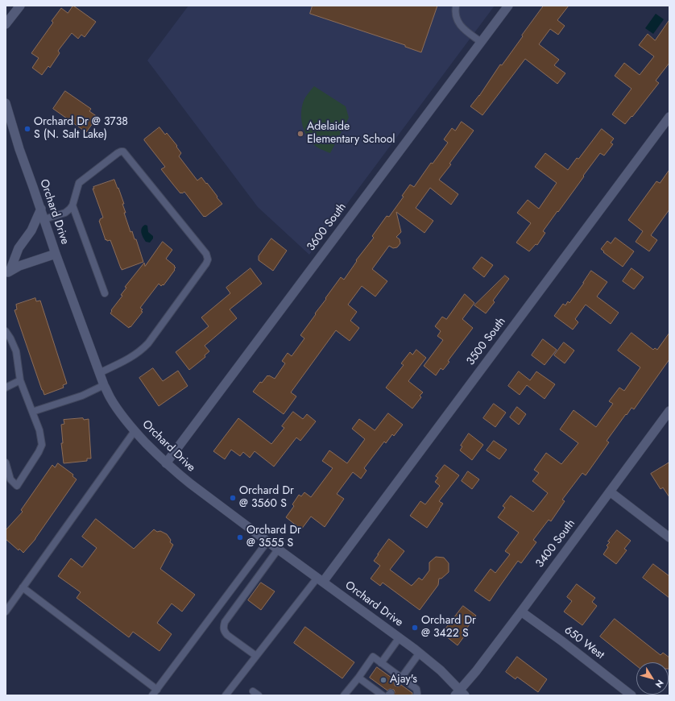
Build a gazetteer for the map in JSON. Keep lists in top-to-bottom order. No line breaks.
{"streets":{"street":["Orchard Drive","3600 South","3500 South","3400 South","650 West"]},"crossings":[["Orchard Drive","3600 South"],["Orchard Drive","3500 South"],["Orchard Drive","3400 South"],["3400 South","650 West"]],"places":["Orchard Dr @ 3738 S (N. Salt Lake)","Adelaide Elementary School","Orchard Dr @ 3560 S","Orchard Dr @ 3555 S","Orchard Dr @ 3422 S","Ajay's"],"north":"bottom right"}
